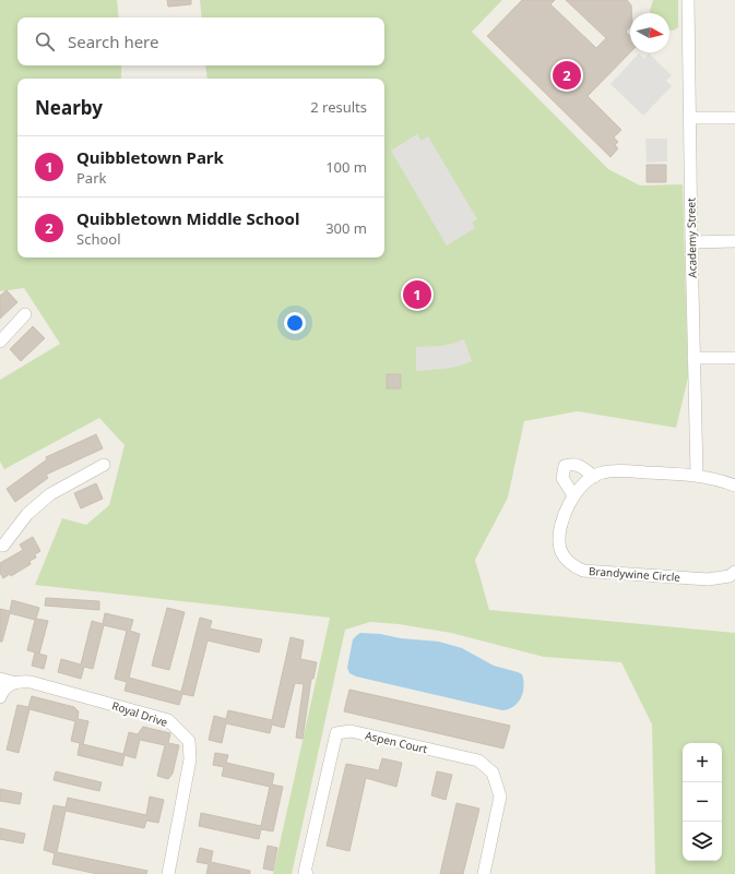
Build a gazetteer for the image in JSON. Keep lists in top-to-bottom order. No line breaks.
{"streets":{"street":["Academy Street","Brandywine Circle","Royal Drive","Aspen Court"]},"crossings":[["Academy Street","Brandywine Circle"]],"north":"right","page":{"search":"Search here","pins":["2","1"],"heading":["Nearby","2 results"],"list":[{"mark":"1","name":"Quibbletown Park","note":"Park","value":"100 m"},{"mark":"2","name":"Quibbletown Middle School","note":"School","value":"300 m"}],"map_buttons":["+","−"]}}
